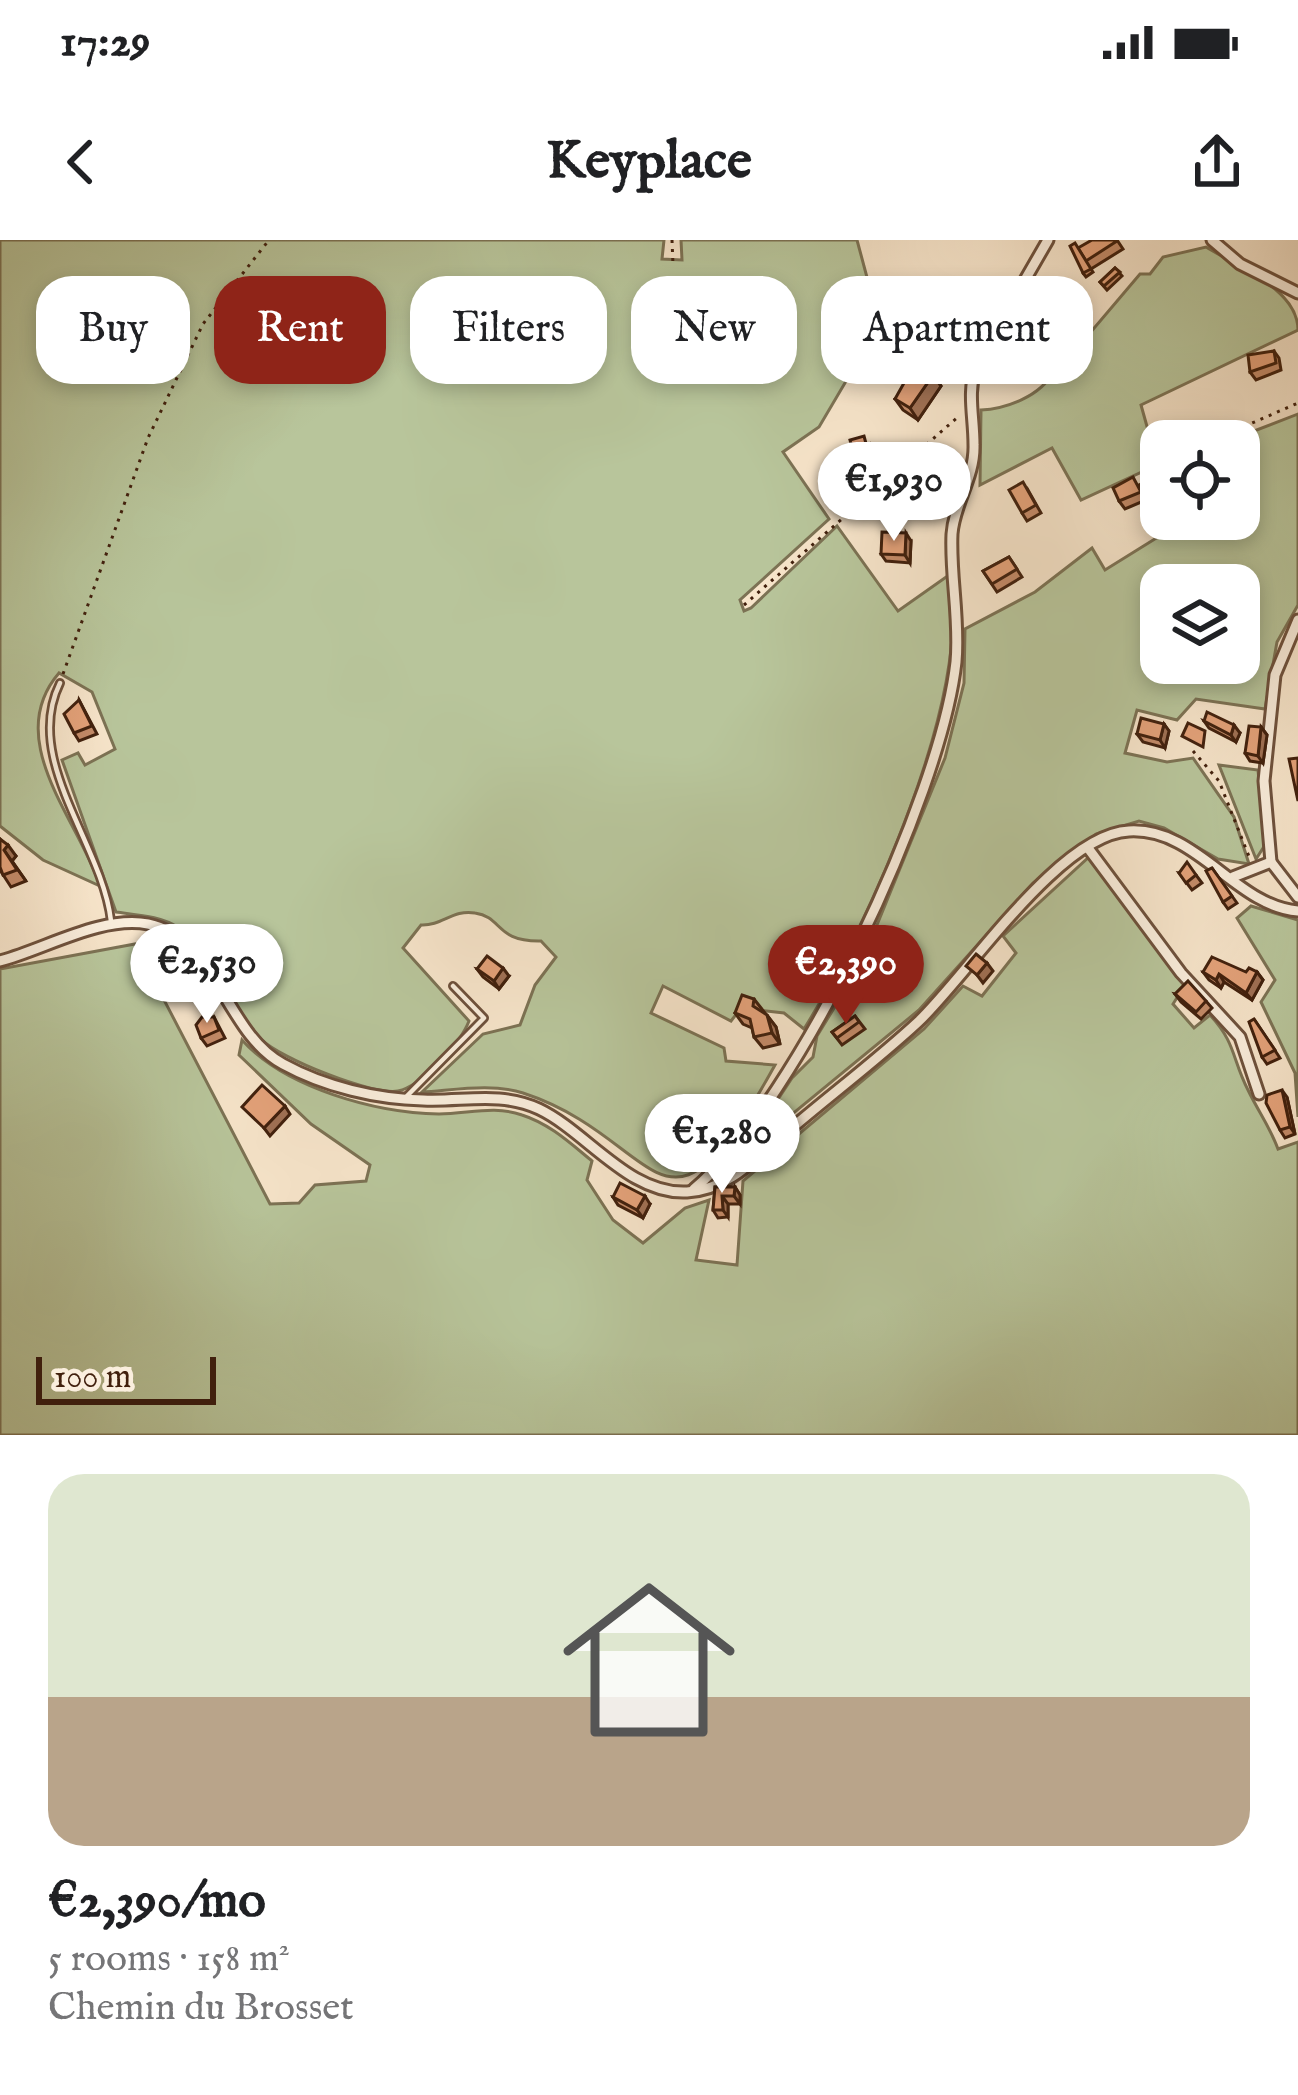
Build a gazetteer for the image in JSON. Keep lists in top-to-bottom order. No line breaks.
{"scale_bar":"100 m","page":{"status":"17:29","header":"Keyplace","chip":["Buy","Rent","Filters","New","Apartment"],"price":["€1,930","€2,530","€2,390","€1,280"],"scale":"100 m","list":[{"name":"€2,390/mo","note":"5 rooms · 158 m² · Chemin du Brosset"}]}}
